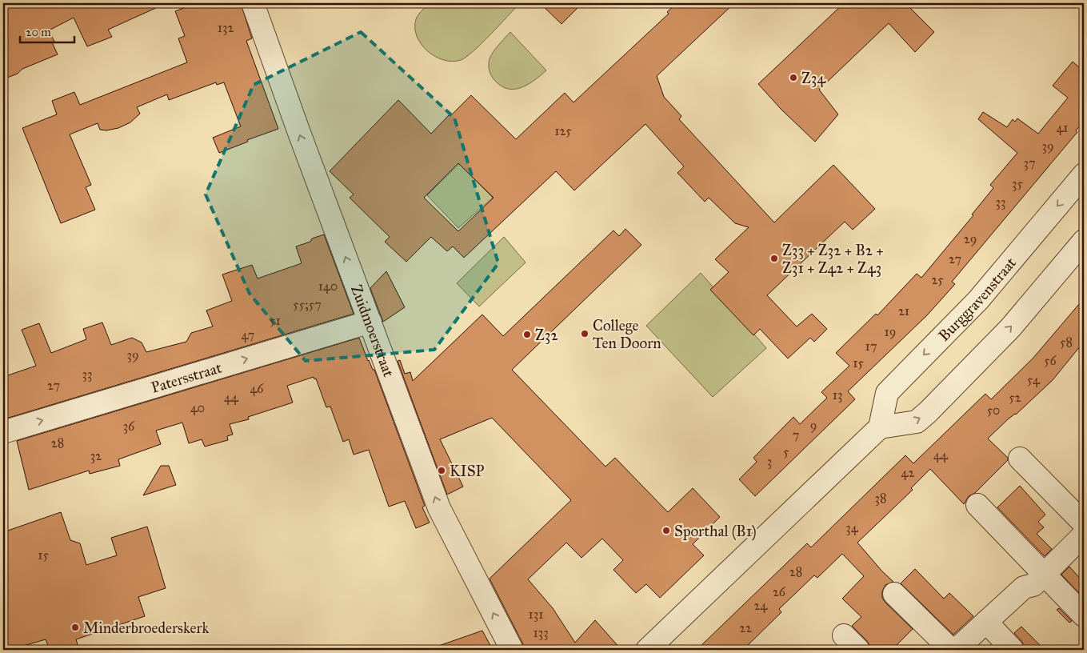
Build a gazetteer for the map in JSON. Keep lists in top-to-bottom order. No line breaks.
{"streets":{"street":["Burggravenstraat","Zuidmoerstraat","Patersstraat"]},"crossings":[["Zuidmoerstraat","Patersstraat"]],"one_way":["Zuidmoerstraat","Patersstraat"],"places":["Z34","Z33 + Z32 + B2 + Z31 + Z42 + Z43","College Ten Doorn","Z32","KISP","Sporthal (B1)","Minderbroederskerk"],"house_numbers":["132","41","125","39","37","35","33","29","27","25","140","55;57","21","51","19","47","58","17","39","56","15","33","54","27","46","13","44","52","40","50","9","36","7","28","5","44","32","3","42","38","34","15","28","26","24","131","22","133"],"scale_bar":"20 m"}
